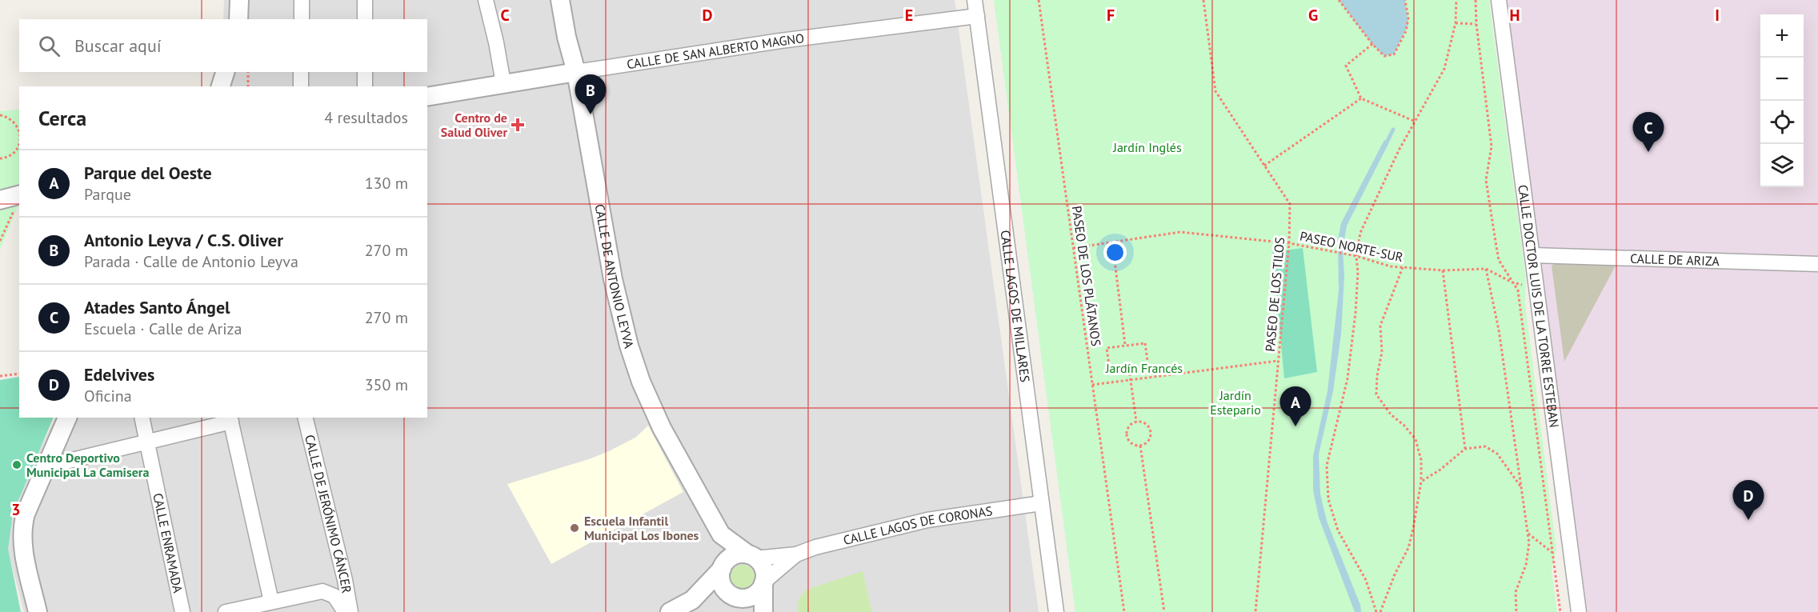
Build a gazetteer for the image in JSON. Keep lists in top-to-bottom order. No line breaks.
{"streets":{"street":["CALLE DE SAN ALBERTO MAGNO","CALLE DE ARIZA","CALLE DE ANTONIO LEYVA","CALLE DOCTOR LUIS DE LA TORRE ESTEBAN","CALLE LAGOS DE MILLARES","CALLE DE JERÓNIMO CÁNCER","CALLE LAGOS DE CORONAS","CALLE ENRAMADA"],"path":["PASEO NORTE-SUR","PASEO DE LOS PLÁTANOS","PASEO DE LOS TILOS"]},"crossings":[["CALLE DE SAN ALBERTO MAGNO","CALLE DE ANTONIO LEYVA"],["CALLE DE SAN ALBERTO MAGNO","CALLE LAGOS DE MILLARES"],["PASEO NORTE-SUR","PASEO DE LOS PLÁTANOS"],["PASEO NORTE-SUR","PASEO DE LOS TILOS"],["PASEO NORTE-SUR","CALLE DOCTOR LUIS DE LA TORRE ESTEBAN"],["CALLE DE ARIZA","CALLE DOCTOR LUIS DE LA TORRE ESTEBAN"],["CALLE DE ANTONIO LEYVA","CALLE LAGOS DE CORONAS"],["CALLE LAGOS DE MILLARES","CALLE LAGOS DE CORONAS"]],"parks":["Jardín Inglés","Jardín Francés","Jardín Estepario"],"places":{"health":["Centro de Salud Oliver"],"other":["Centro Deportivo Municipal La Camisera","Escuela Infantil Municipal Los Ibones"]},"page":{"map_buttons":["+","−"],"search":"Buscar aquí","pins":["B","C","A","D"],"heading":["Cerca","4 resultados"],"list":[{"mark":"A","name":"Parque del Oeste","note":"Parque","value":"130 m"},{"mark":"B","name":"Antonio Leyva / C.S. Oliver","note":"Parada · Calle de Antonio Leyva","value":"270 m"},{"mark":"C","name":"Atades Santo Ángel","note":"Escuela · Calle de Ariza","value":"270 m"},{"mark":"D","name":"Edelvives","note":"Oficina","value":"350 m"}]},"grid":{"columns":["C","D","E","F","G","H","I"],"rows":["3"]}}
